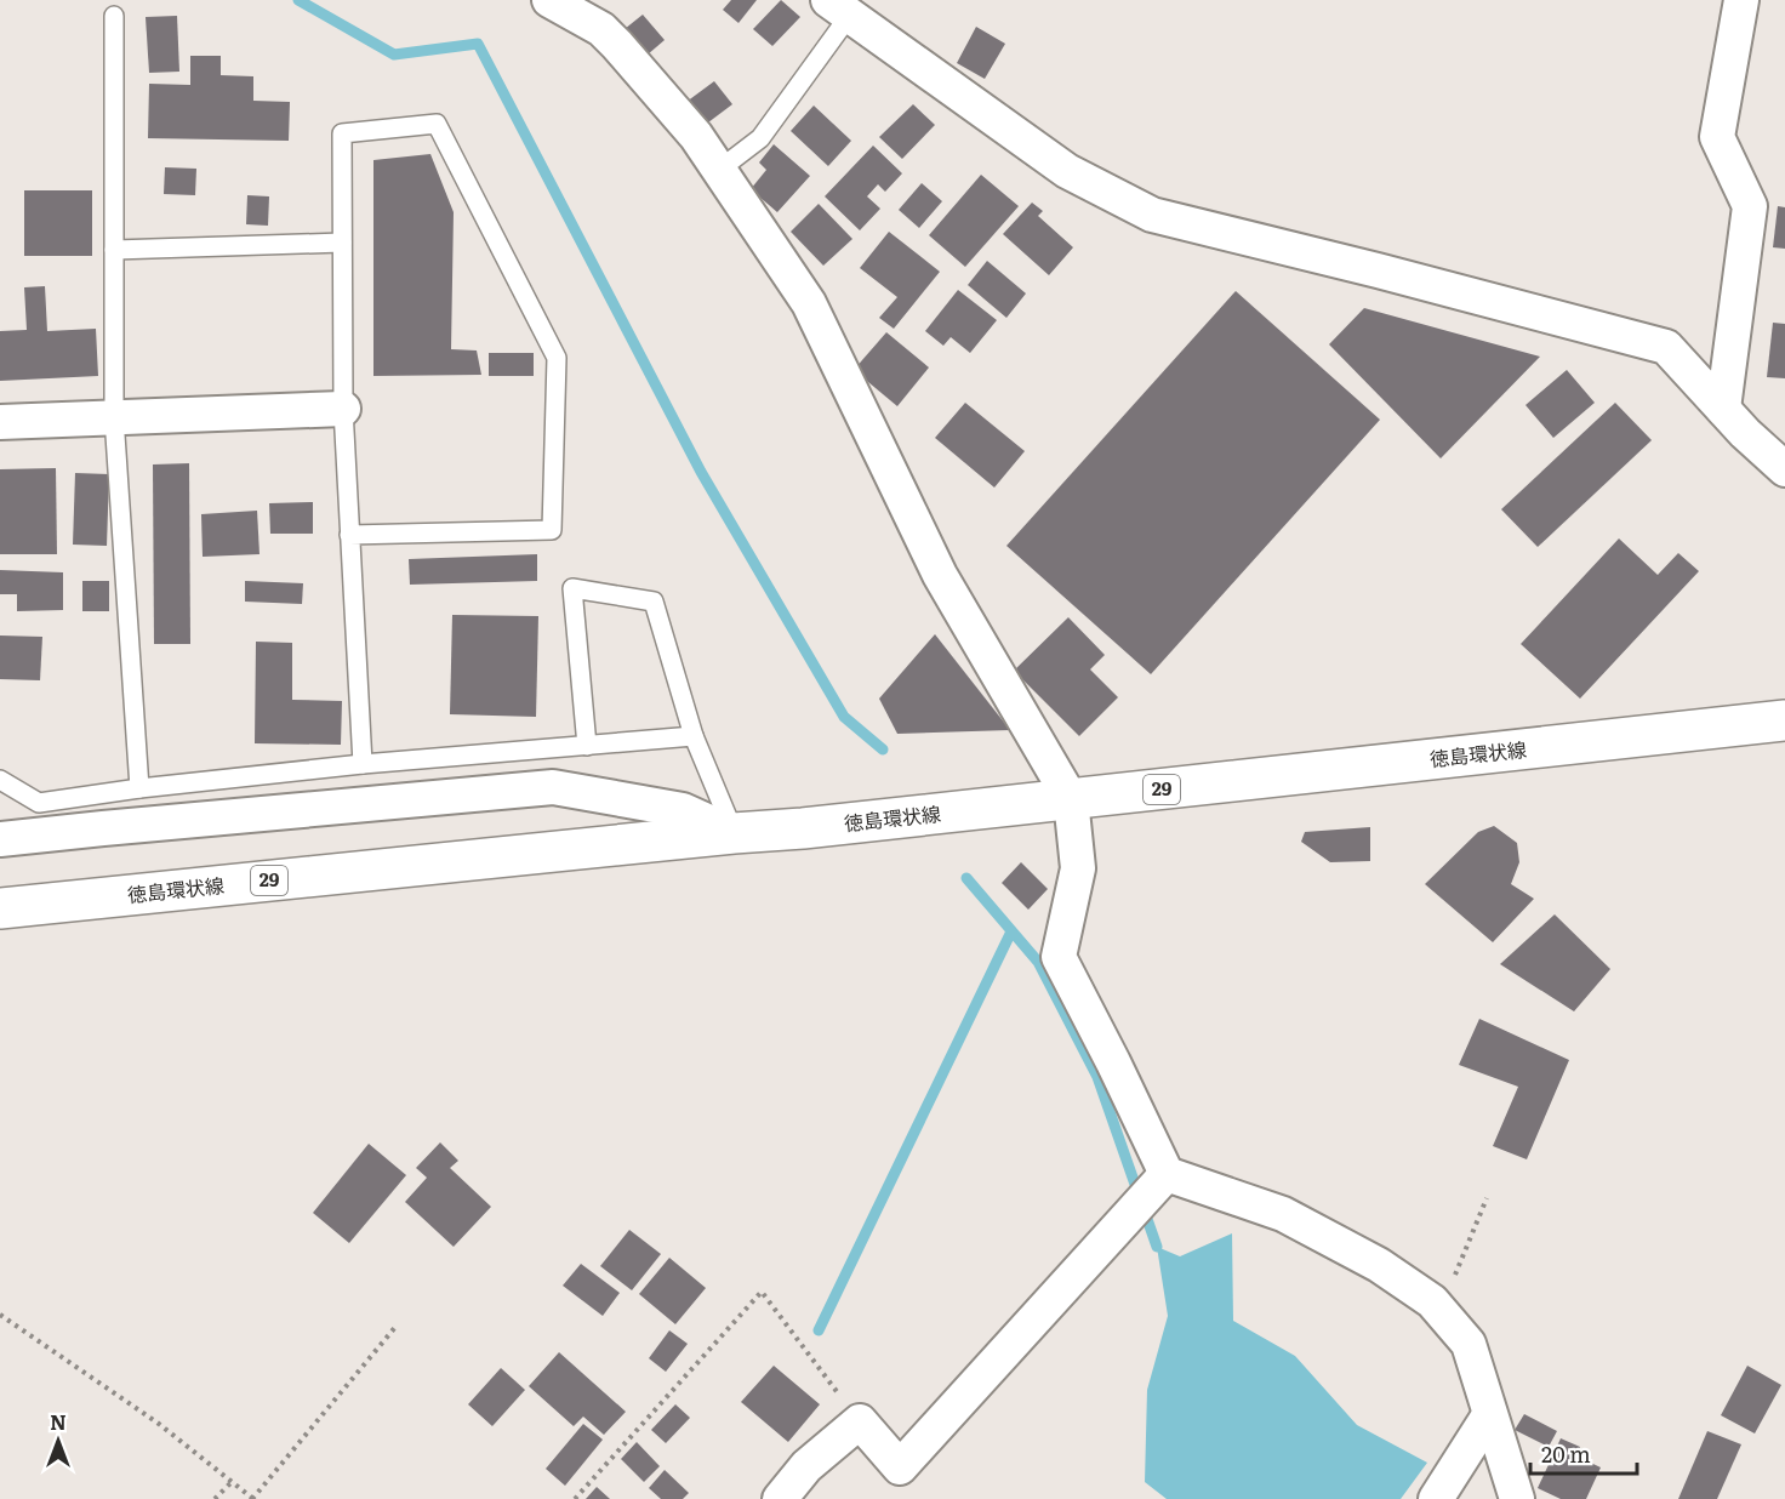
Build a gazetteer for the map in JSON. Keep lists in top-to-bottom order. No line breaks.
{"streets":{"main road":["徳島環状線","29"]},"scale_bar":"20 m","north":"top"}
